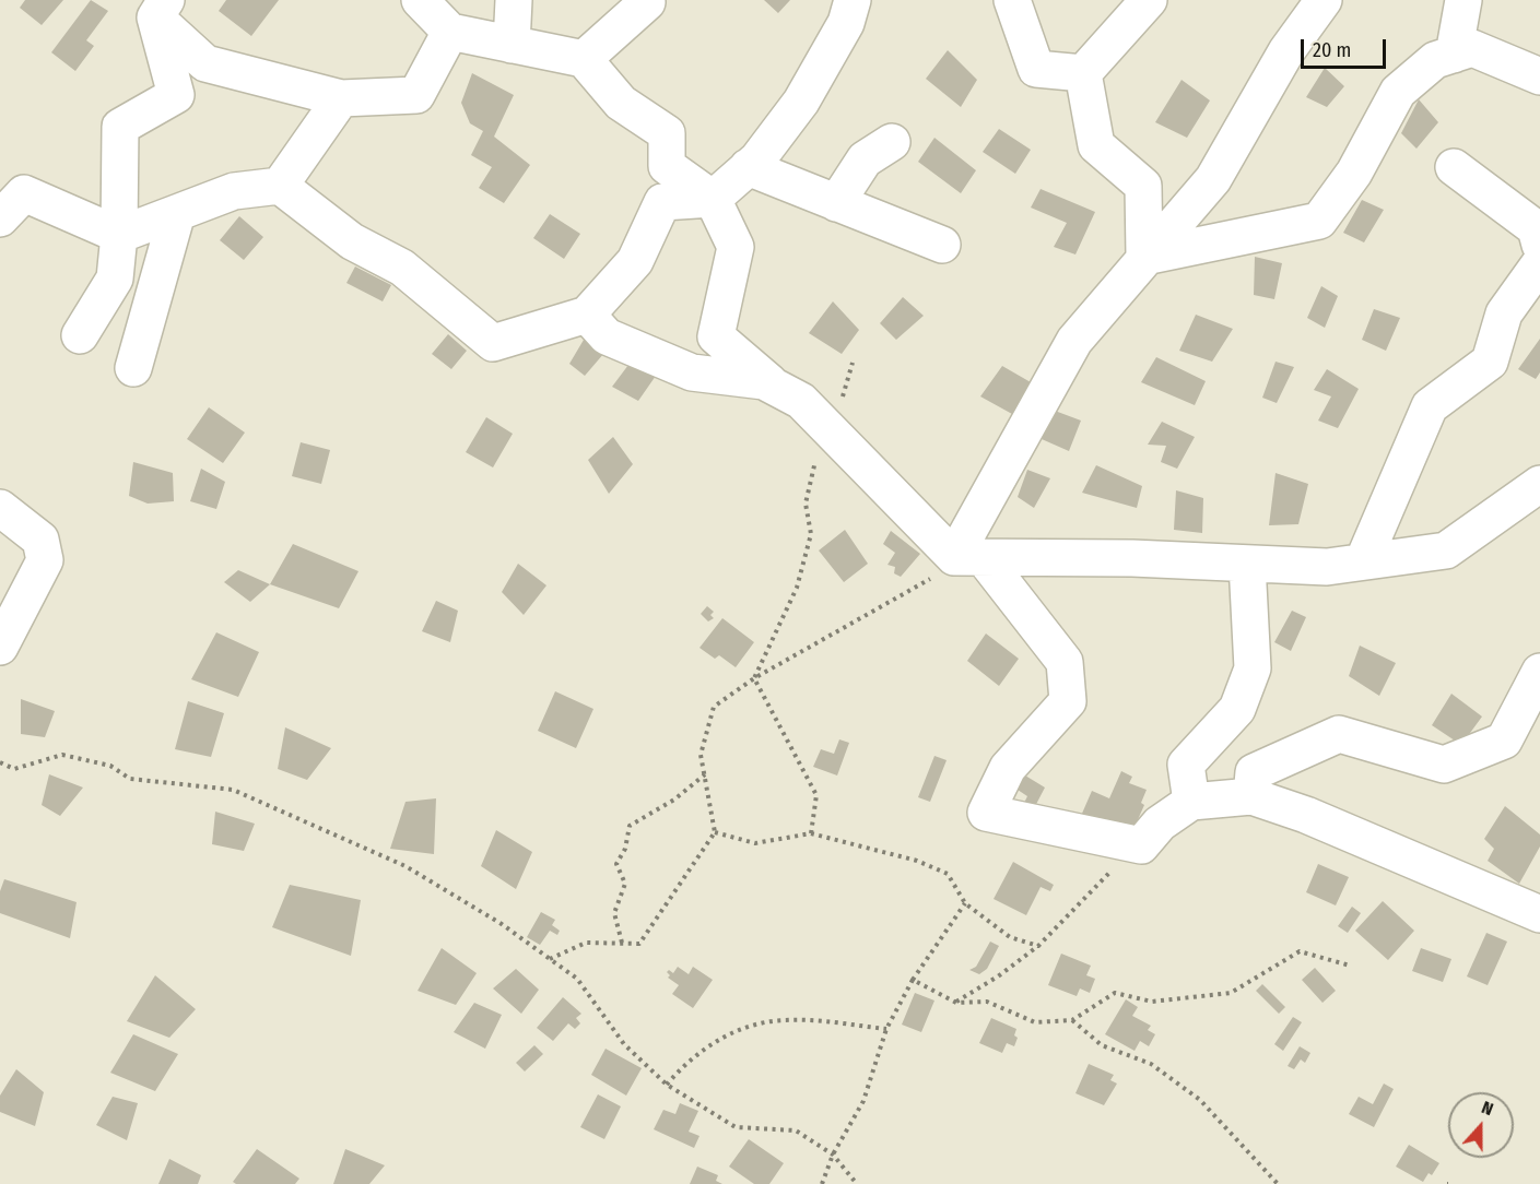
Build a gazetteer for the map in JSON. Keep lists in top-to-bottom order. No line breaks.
{"scale_bar":"20 m","north":"top"}
